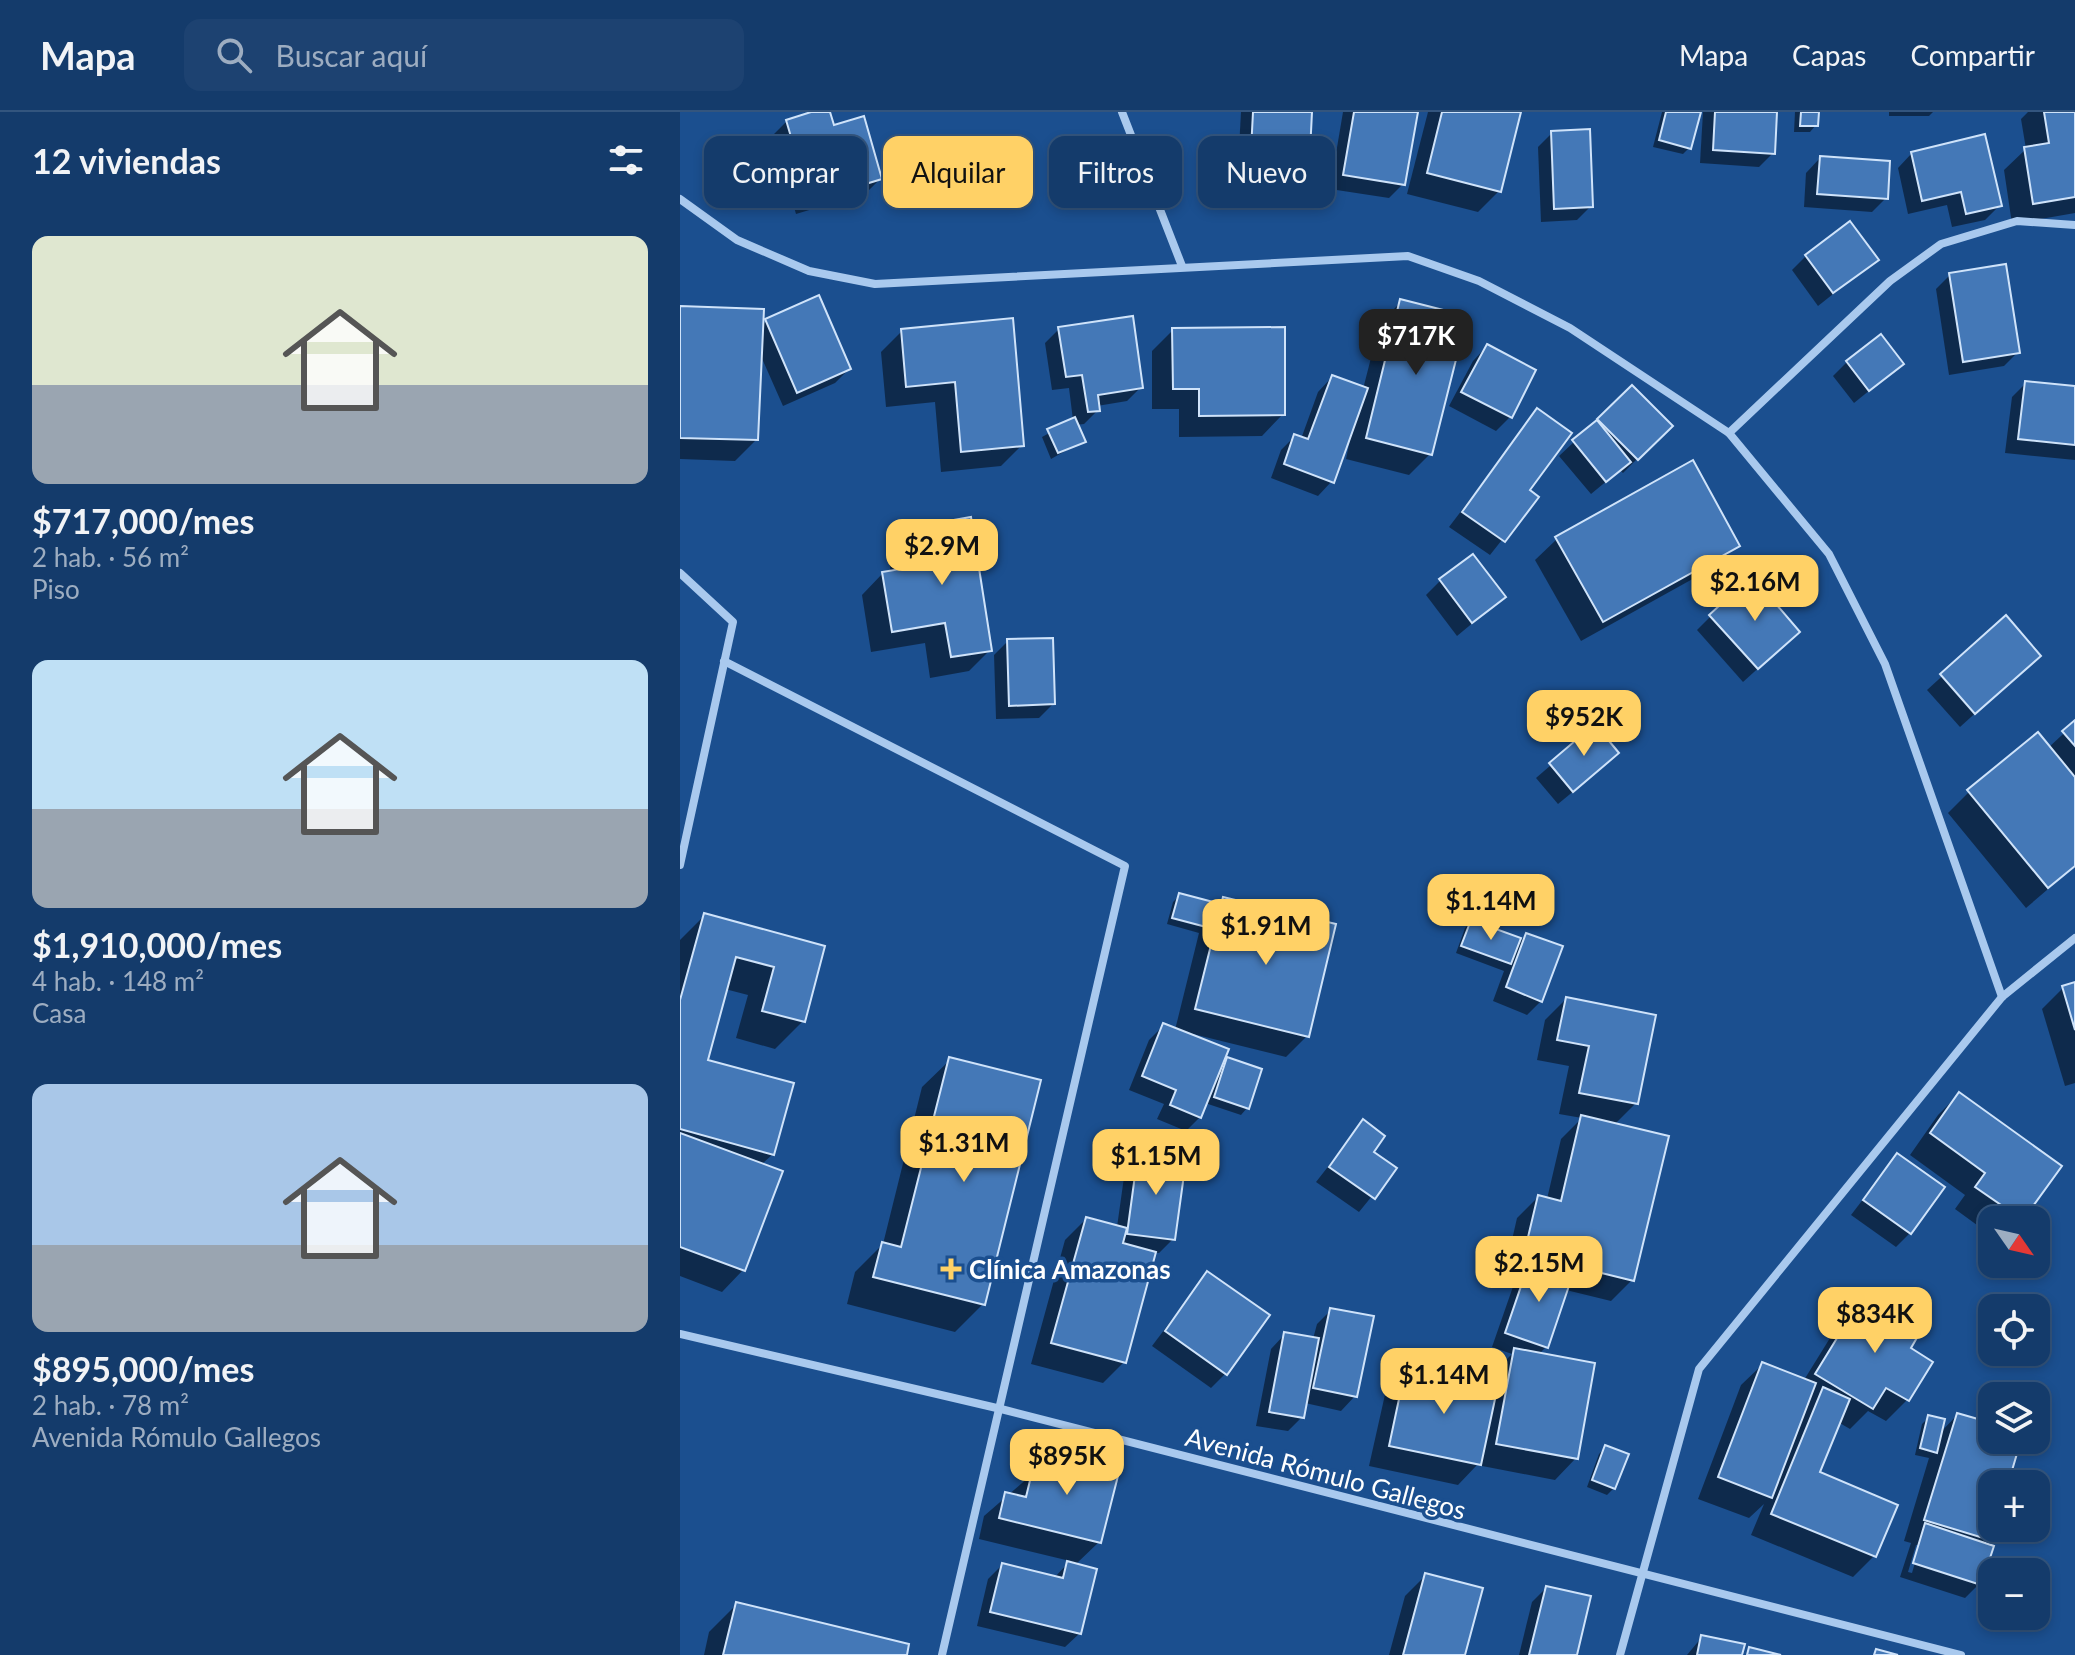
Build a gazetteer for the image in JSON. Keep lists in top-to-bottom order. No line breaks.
{"streets":{"street":["Avenida Rómulo Gallegos"]},"places":{"health":["Clínica Amazonas"]},"north":"bottom right","page":{"header":"Mapa","search":"Buscar aquí","nav":["Mapa","Capas","Compartir"],"heading":"12 viviendas","chip":["Comprar","Alquilar","Filtros","Nuevo"],"list":[{"name":"$717,000/mes","note":"2 hab. · 56 m² · Piso"},{"name":"$1,910,000/mes","note":"4 hab. · 148 m² · Casa"},{"name":"$895,000/mes","note":"2 hab. · 78 m² · Avenida Rómulo Gallegos"}],"price":["$717K","$2.9M","$2.16M","$952K","$1.14M","$1.91M","$1.31M","$1.15M","$2.15M","$834K","$1.14M","$895K"],"map_buttons":["+","−"]}}
